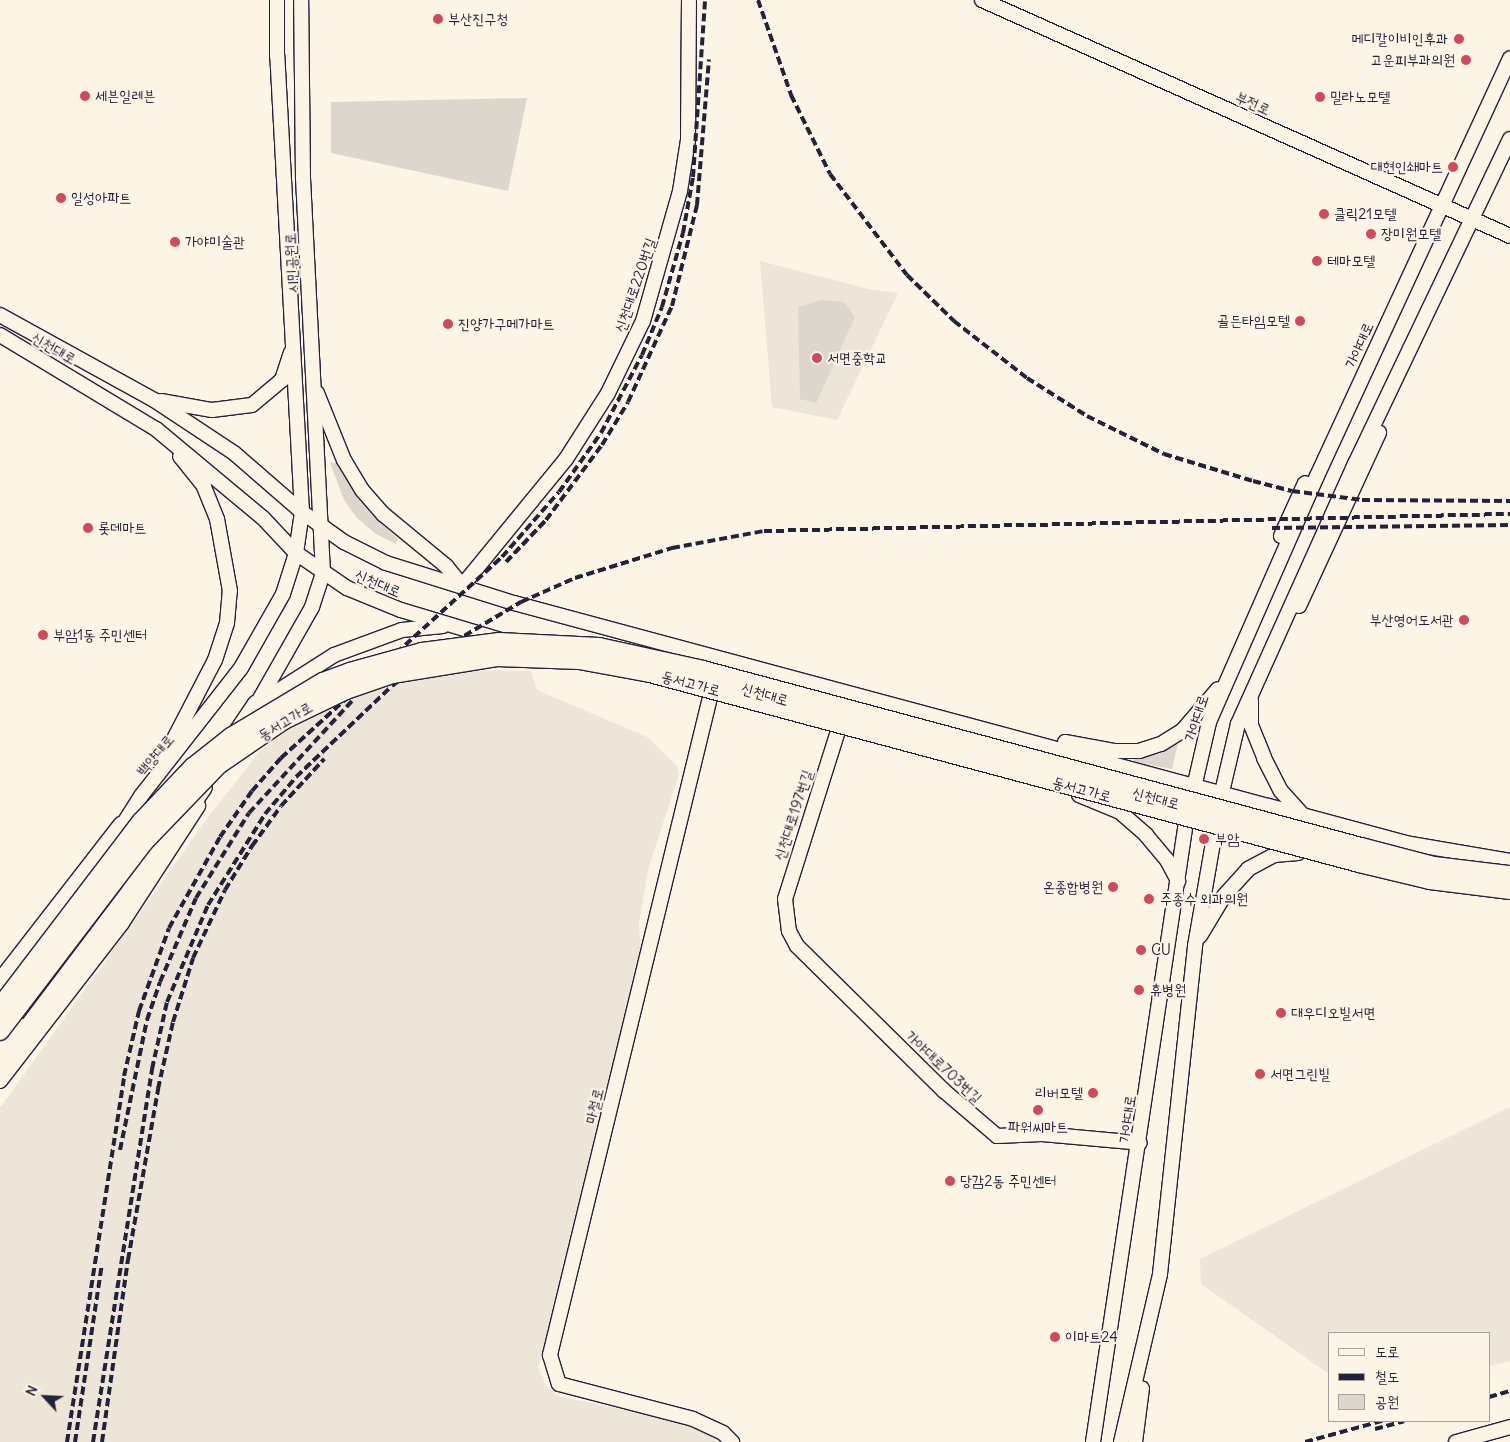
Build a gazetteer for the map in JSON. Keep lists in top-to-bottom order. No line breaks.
{"streets":{"highway":["동서고가로"],"main road":["부전로","시민공원로","신천대로220번길","가야대로","신천대로","백양대로","신천대로197번길","가야대로703번길","마철로"]},"crossings":[["부전로","가야대로"],["시민공원로","신천대로"],["시민공원로","백양대로"],["신천대로220번길","신천대로"],["가야대로","신천대로"],["가야대로","가야대로703번길"],["신천대로","백양대로"],["신천대로","신천대로197번길"],["신천대로","마철로"],["동서고가로","백양대로"],["신천대로197번길","가야대로703번길"]],"places":["부산진구청","메디칼이비인후과","고운피부과의원","세븐일레븐","밀라노모텔","대현인쇄마트","일성아파트","클릭21모텔","장미원모텔","가야미술관","테마모텔","골든타임모텔","진양가구메가마트","서면중학교","롯데마트","부산영어도서관","부암1동 주민센터","부암","온종합병원","주종수 외과의원","CU","휴병원","대우디오빌서면","서면그린빌","리버모텔","파워씨마트","당감2동 주민센터","이마트24"],"legend":["도로","철도","공원"],"north":"top left"}
